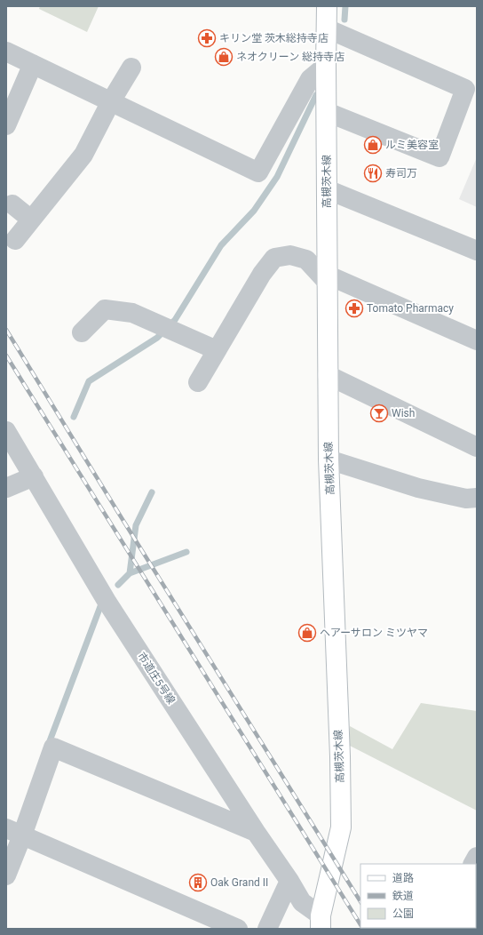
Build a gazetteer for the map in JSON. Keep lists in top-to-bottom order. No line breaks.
{"streets":{"main road":["高槻茨木線"],"street":["市道庄5号線"]},"crossings":[["高槻茨木線","市道庄5号線"]],"places":{"pharmacy":["キリン堂 茨木総持寺店","Tomato Pharmacy"],"shop":["ネオクリーン 総持寺店","ルミ美容室","ヘアーサロン ミツヤマ"],"restaurant":["寿司万"],"bar":["Wish"],"building":["Oak Grand II"]},"legend":["道路","鉄道","公園"]}
